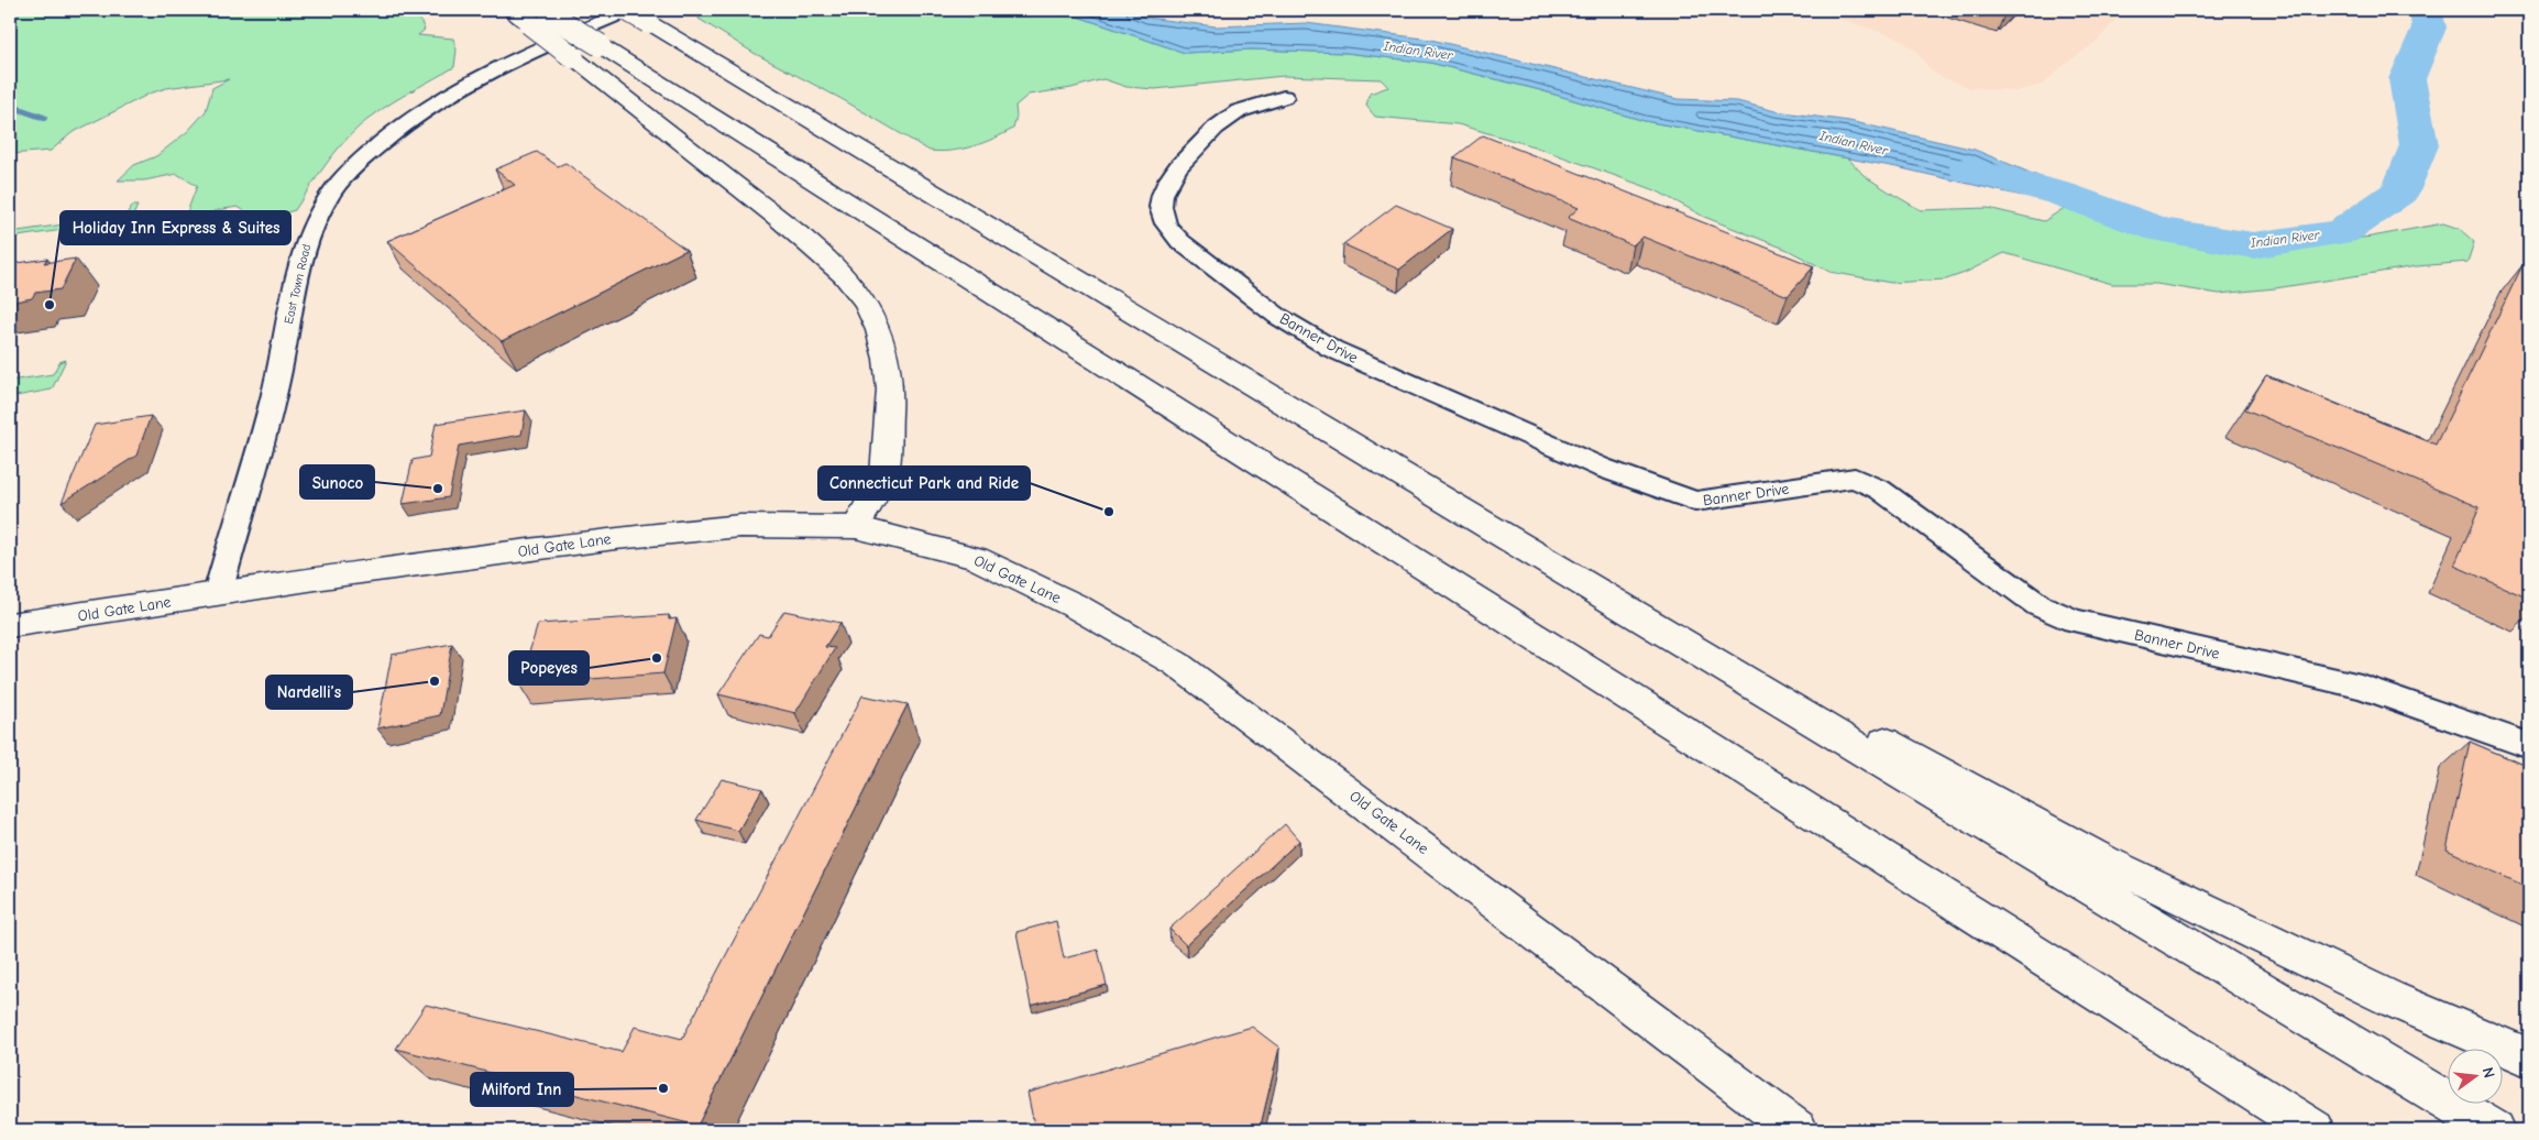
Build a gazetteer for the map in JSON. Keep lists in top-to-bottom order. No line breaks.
{"streets":{"main road":["Old Gate Lane"],"street":["East Town Road","Banner Drive"]},"crossings":[["East Town Road","Old Gate Lane"]],"water":["Indian River"],"places":["Holiday Inn Express & Suites","Sunoco","Connecticut Park and Ride","Popeyes","Nardelli’s","Milford Inn"],"north":"right"}
